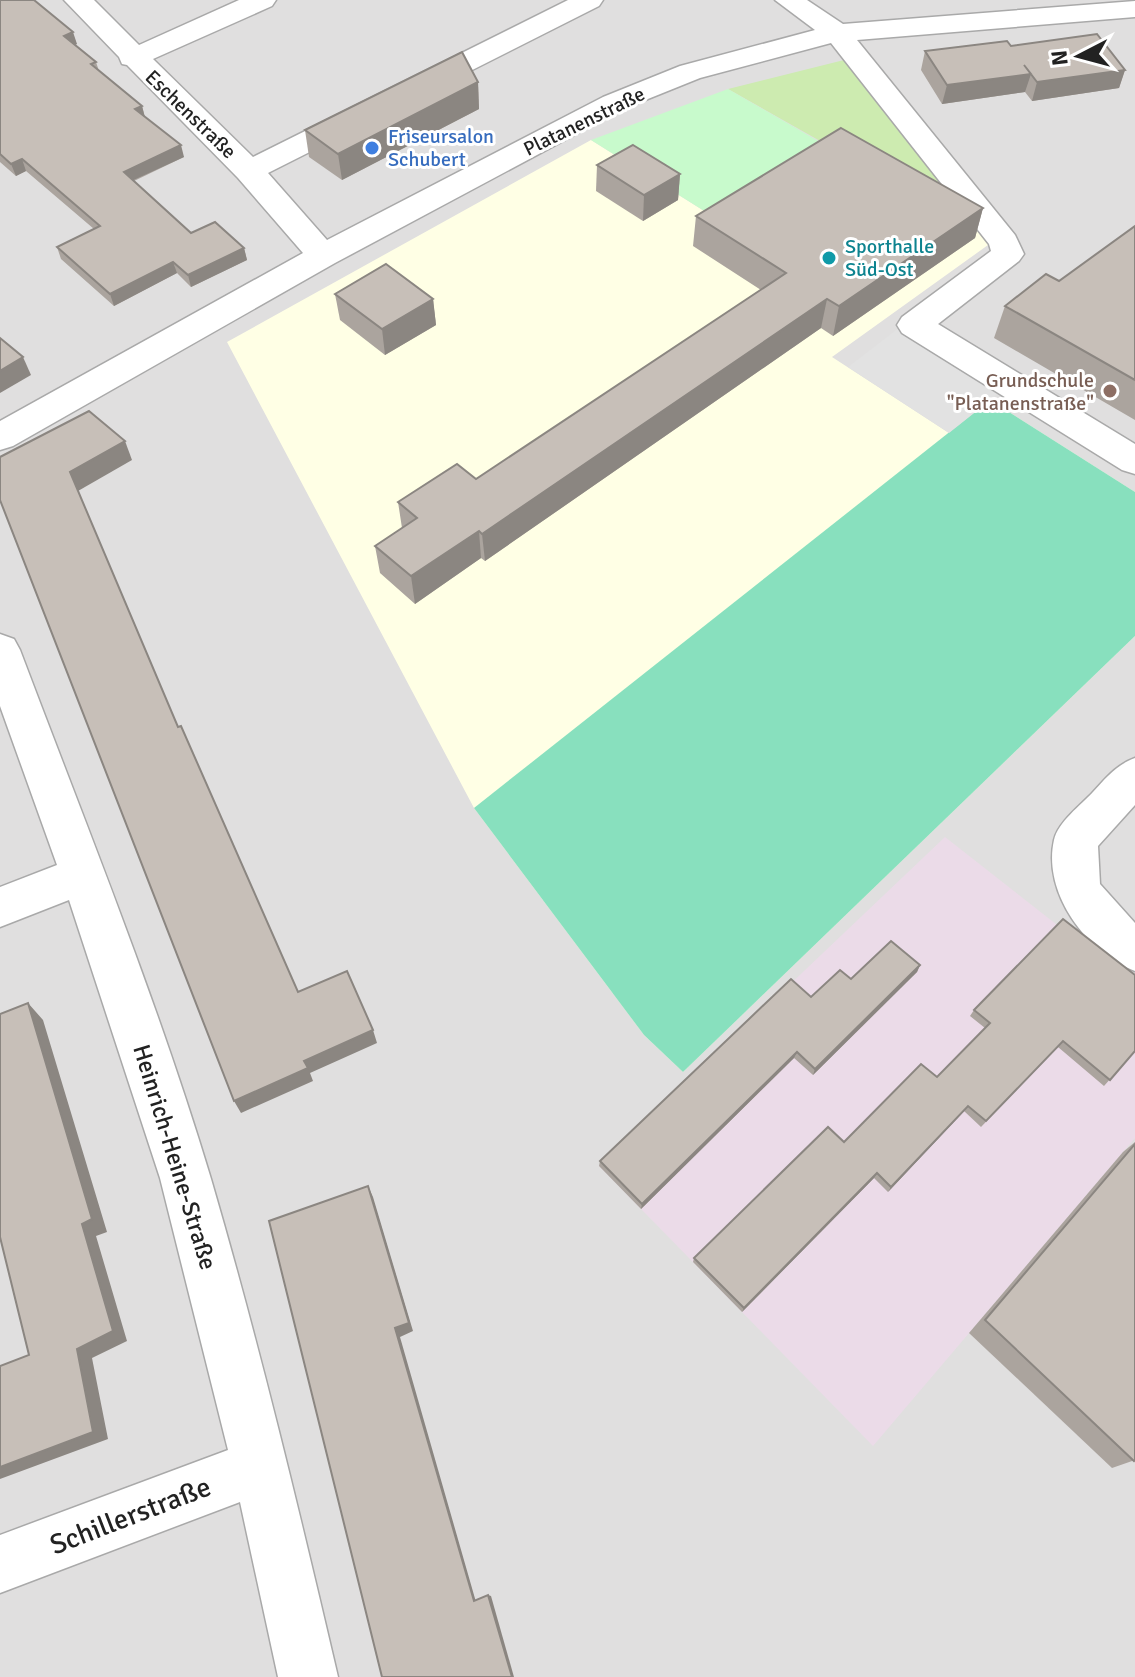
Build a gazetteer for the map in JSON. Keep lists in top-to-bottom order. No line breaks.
{"streets":{"street":["Eschenstraße","Platanenstraße","Heinrich-Heine-Straße","Schillerstraße"]},"crossings":[["Eschenstraße","Platanenstraße"],["Heinrich-Heine-Straße","Schillerstraße"]],"places":["Friseursalon Schubert","Sporthalle Süd-Ost","Grundschule \"Platanenstraße\""],"north":"left"}
